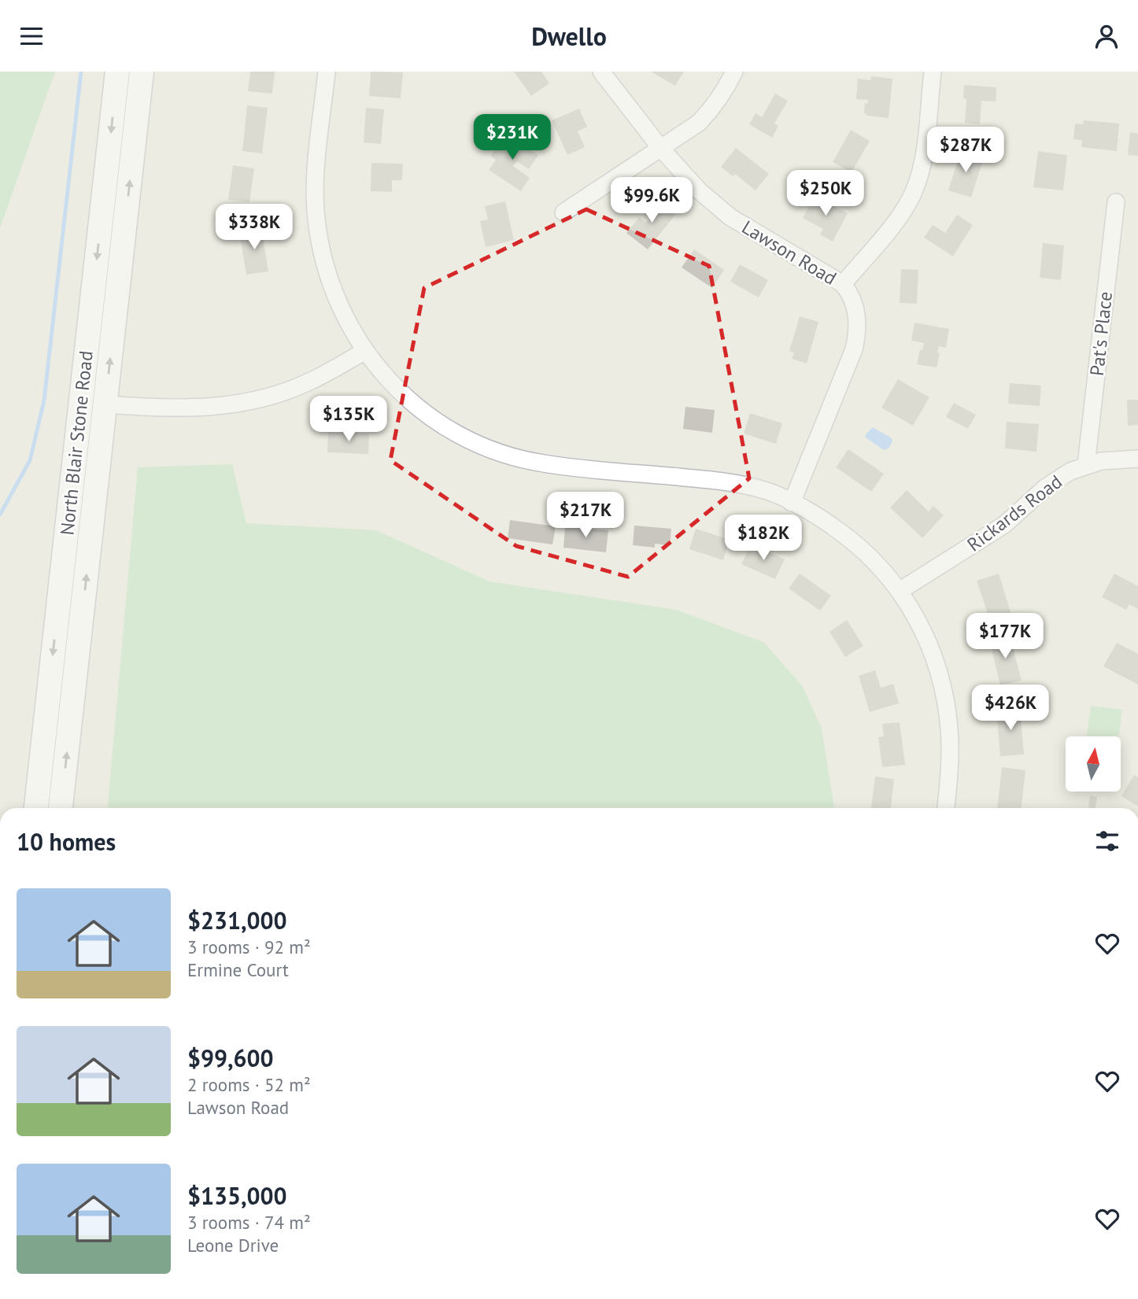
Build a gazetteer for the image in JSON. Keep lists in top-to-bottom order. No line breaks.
{"streets":{"main road":["North Blair Stone Road"],"street":["Lawson Road","Pat's Place","Rickards Road"]},"crossings":[["Pat's Place","Rickards Road"]],"north":"top","page":{"header":"Dwello","price":["$231K","$287K","$250K","$99.6K","$338K","$135K","$217K","$182K","$177K","$426K"],"heading":"10 homes","list":[{"name":"$231,000","note":"3 rooms · 92 m² · Ermine Court"},{"name":"$99,600","note":"2 rooms · 52 m² · Lawson Road"},{"name":"$135,000","note":"3 rooms · 74 m² · Leone Drive"}]}}
